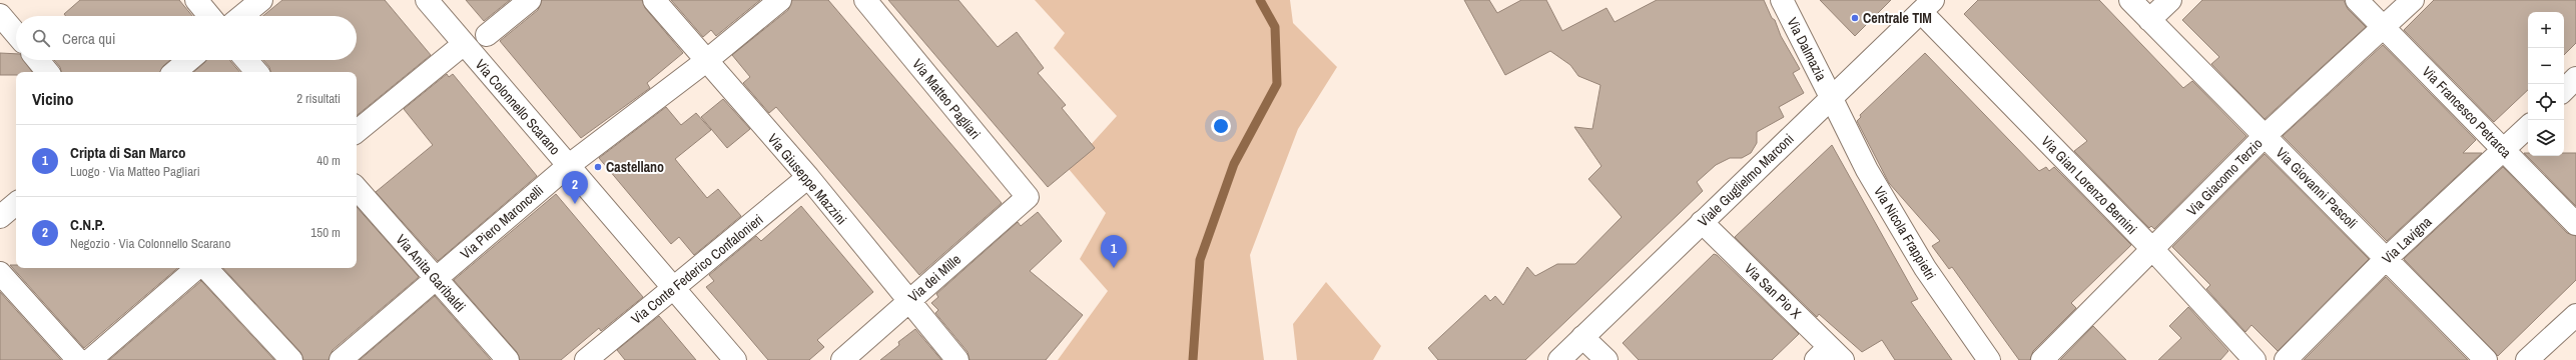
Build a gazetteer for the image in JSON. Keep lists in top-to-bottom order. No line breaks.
{"streets":{"street":["Via Dalmazia","Via Matteo Pagliari","Via Colonnello Scarano","Via Francesco Petrarca","Via Giacomo Terzio","Via Giuseppe Mazzini","Viale Guglielmo Marconi","Via Gian Lorenzo Bernini","Via Giovanni Pascoli","Via Piero Maroncelli","Via Nicola Frappietri","Via Lavigna","Via Conte Federico Confalonieri","Via Anita Garibaldi","Via dei Mille","Via San Pio X"]},"crossings":[["Via Dalmazia","Viale Guglielmo Marconi"],["Via Dalmazia","Via Nicola Frappietri"],["Via Matteo Pagliari","Via dei Mille"],["Via Colonnello Scarano","Via Piero Maroncelli"],["Via Colonnello Scarano","Via Conte Federico Confalonieri"],["Via Francesco Petrarca","Via Giacomo Terzio"],["Via Francesco Petrarca","Via Lavigna"],["Via Giacomo Terzio","Via Gian Lorenzo Bernini"],["Via Giacomo Terzio","Via Giovanni Pascoli"],["Via Giuseppe Mazzini","Via Piero Maroncelli"],["Via Giuseppe Mazzini","Via Conte Federico Confalonieri"],["Via Giuseppe Mazzini","Via dei Mille"],["Viale Guglielmo Marconi","Via Gian Lorenzo Bernini"],["Viale Guglielmo Marconi","Via Nicola Frappietri"],["Viale Guglielmo Marconi","Via San Pio X"],["Via Giovanni Pascoli","Via Lavigna"],["Via Piero Maroncelli","Via Anita Garibaldi"]],"places":["Centrale TIM","Castellano"],"page":{"map_buttons":["+","−"],"search":"Cerca qui","heading":["Vicino","2 risultati"],"list":[{"mark":"1","name":"Cripta di San Marco","note":"Luogo · Via Matteo Pagliari","value":"40 m"},{"mark":"2","name":"C.N.P.","note":"Negozio · Via Colonnello Scarano","value":"150 m"}],"pins":["2","1"]}}
